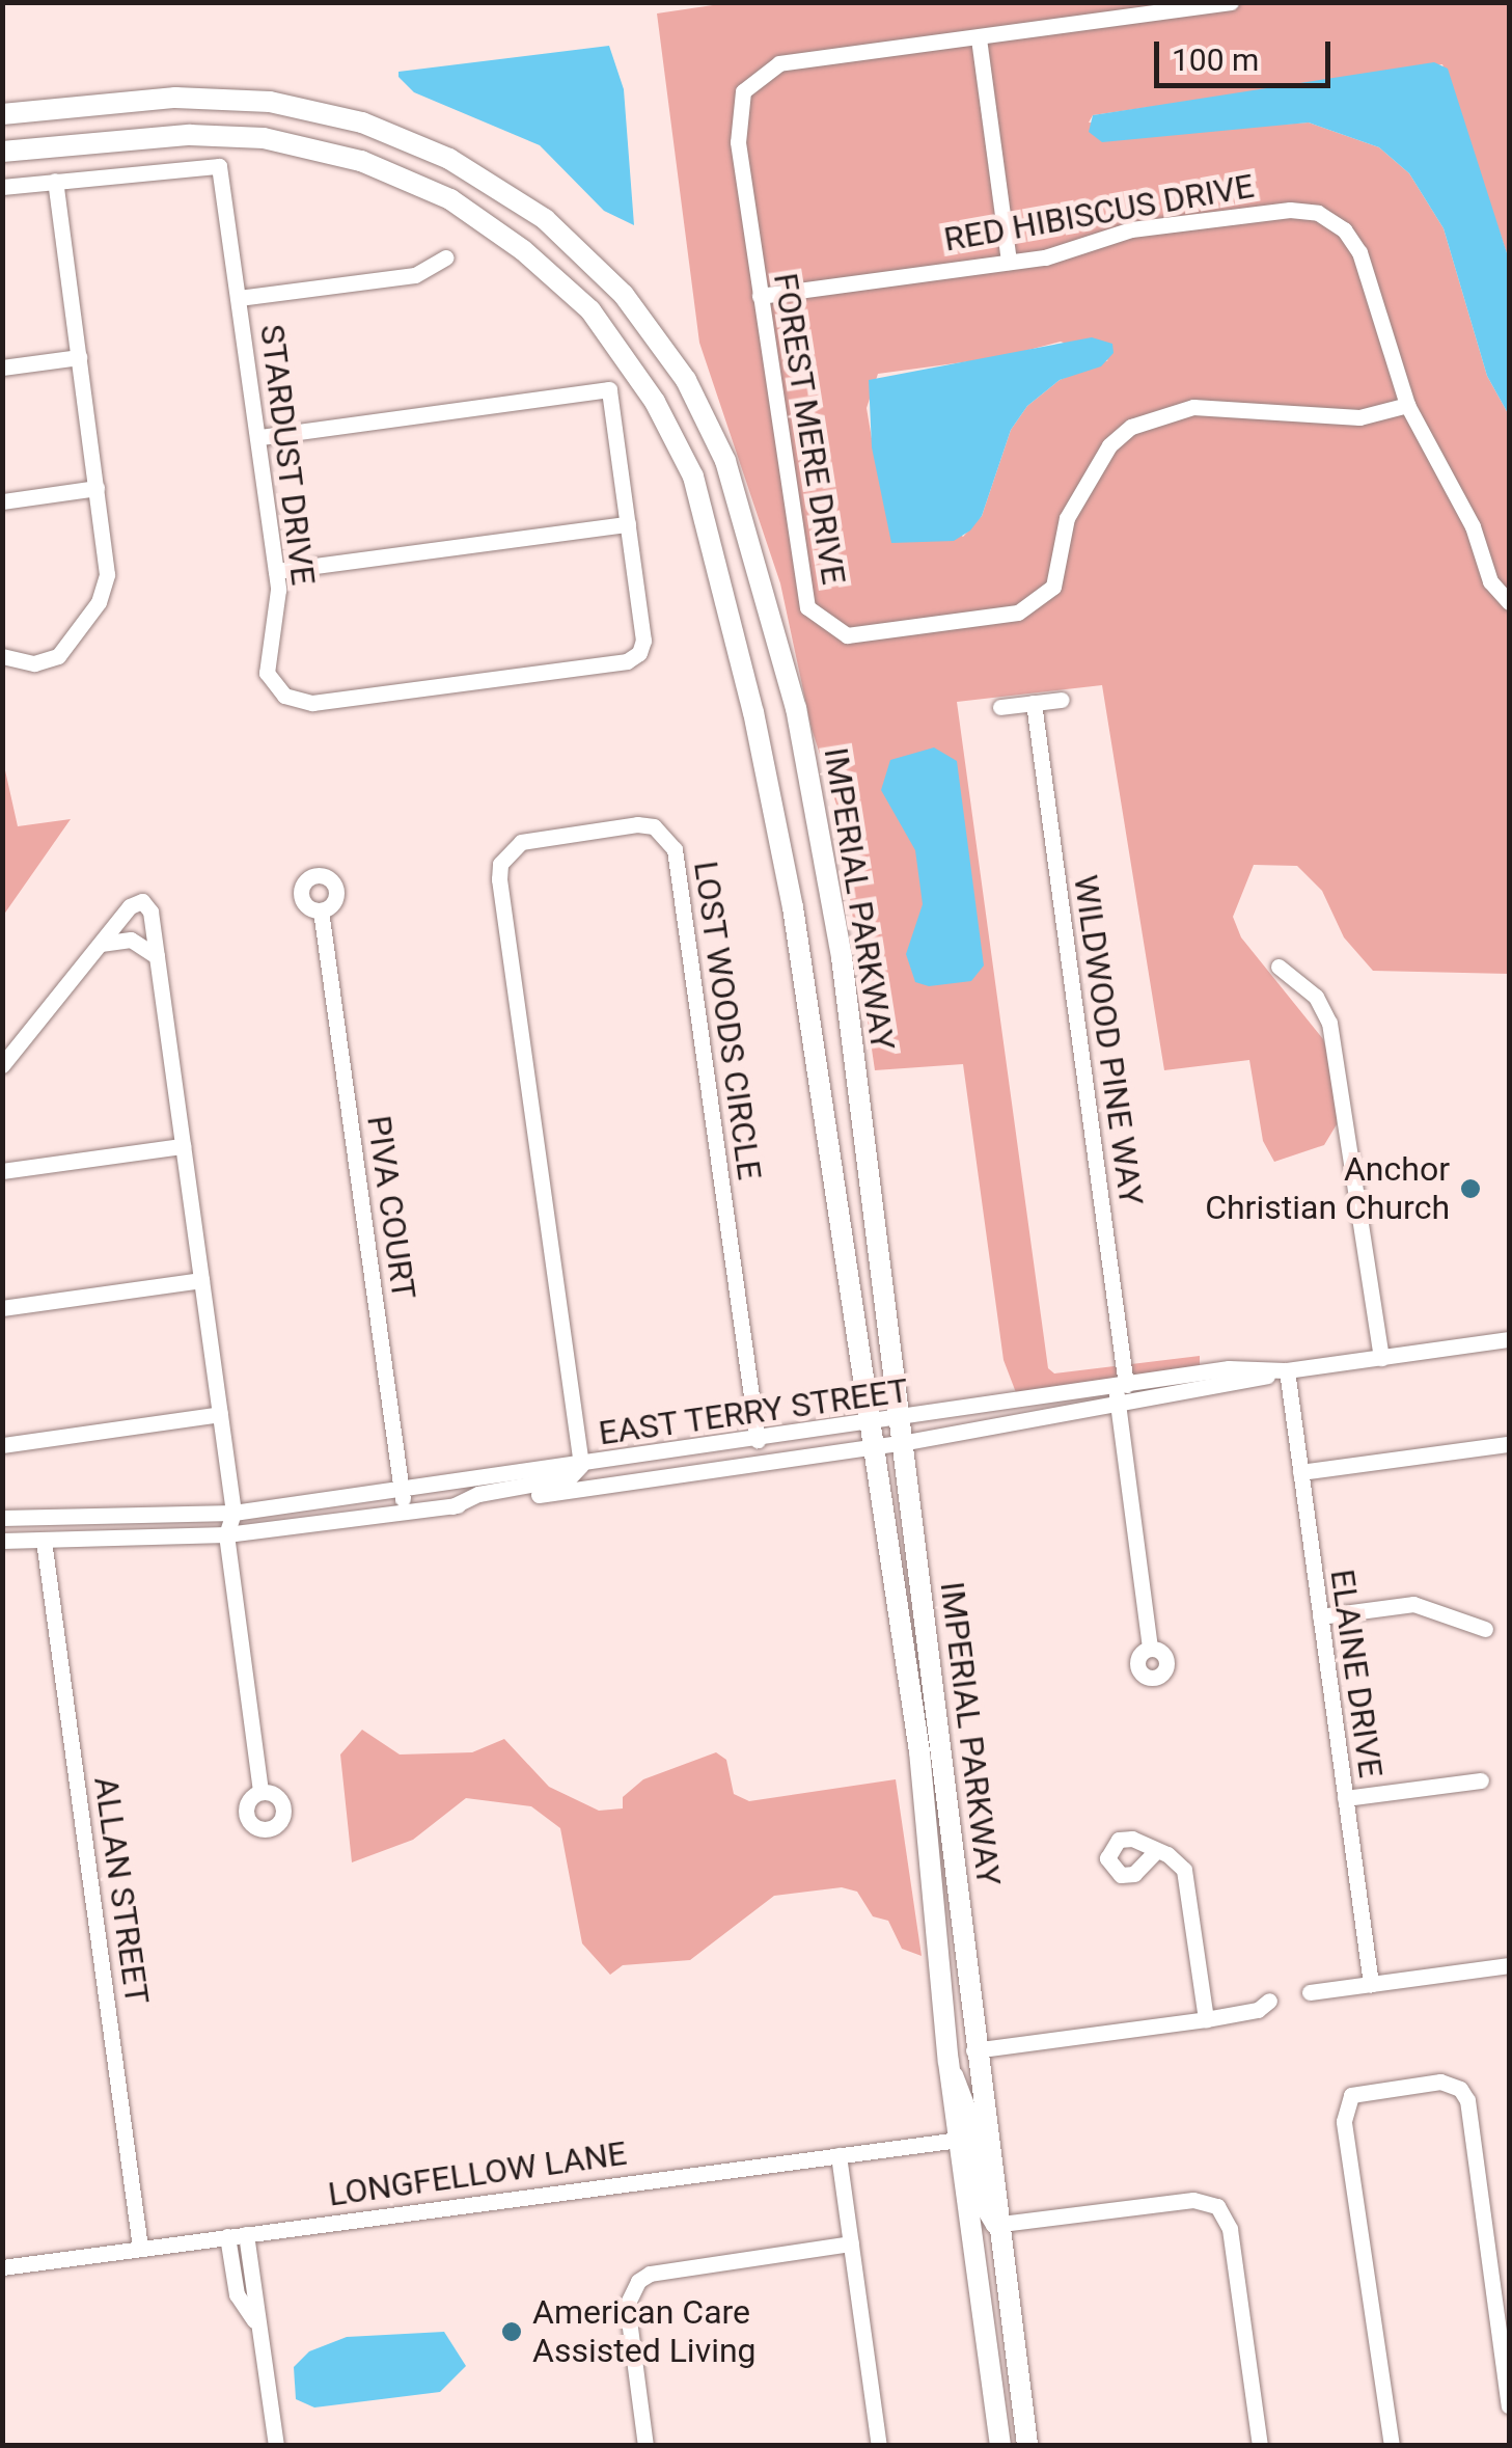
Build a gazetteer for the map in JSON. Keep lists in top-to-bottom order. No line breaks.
{"streets":{"main road":["IMPERIAL PARKWAY"],"street":["RED HIBISCUS DRIVE","FOREST MERE DRIVE","STARDUST DRIVE","LOST WOODS CIRCLE","WILDWOOD PINE WAY","PIVA COURT","EAST TERRY STREET","ELAINE DRIVE","ALLAN STREET","LONGFELLOW LANE"]},"crossings":[["RED HIBISCUS DRIVE","FOREST MERE DRIVE"],["IMPERIAL PARKWAY","EAST TERRY STREET"],["IMPERIAL PARKWAY","LONGFELLOW LANE"],["LOST WOODS CIRCLE","EAST TERRY STREET"],["WILDWOOD PINE WAY","EAST TERRY STREET"],["PIVA COURT","EAST TERRY STREET"],["ALLAN STREET","LONGFELLOW LANE"]],"places":["Anchor Christian Church","American Care Assisted Living"],"scale_bar":"100 m"}
